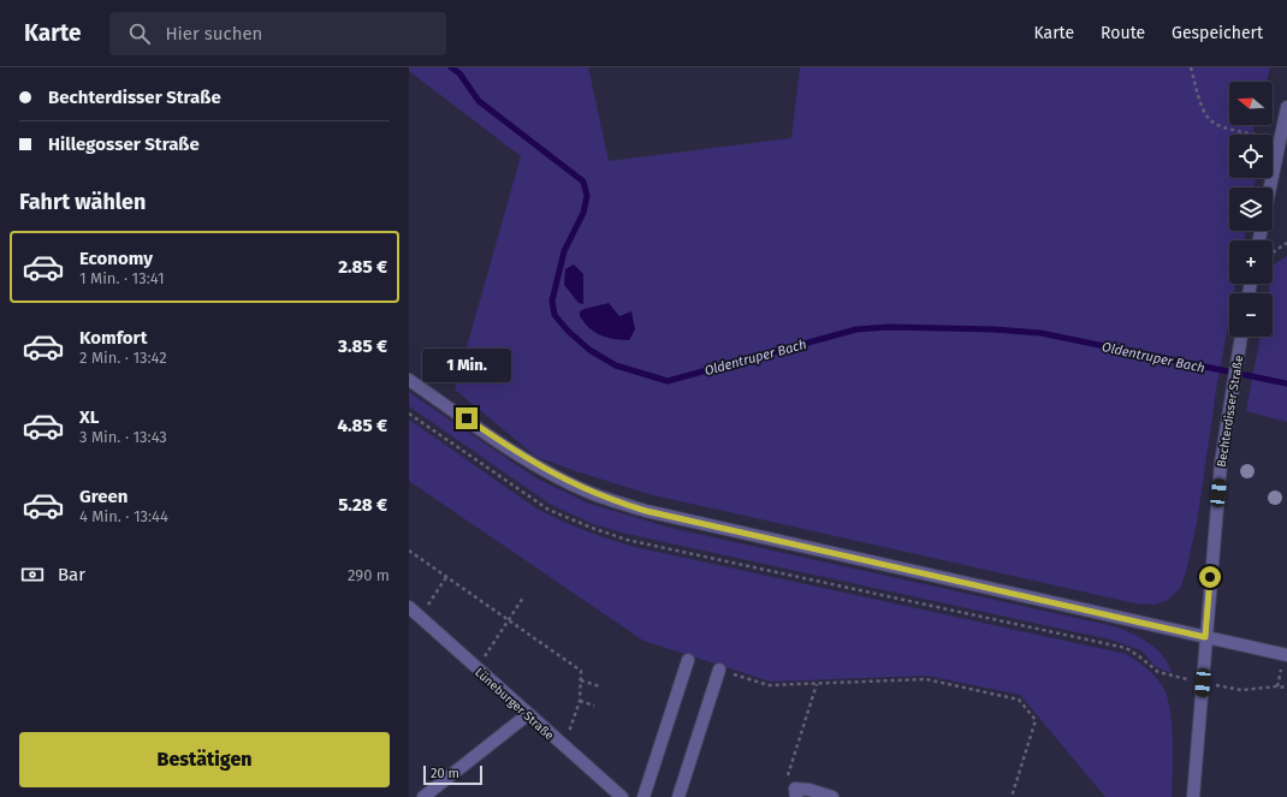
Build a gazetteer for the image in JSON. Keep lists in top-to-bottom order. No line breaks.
{"streets":{"street":["Bechterdisser Straße","Lüneburger Straße"]},"water":["Oldentruper Bach"],"scale_bar":"20 m","north":"left","page":{"header":"Karte","search":"Hier suchen","nav":["Karte","Route","Gespeichert"],"banner":["Bechterdisser Straße","Hillegosser Straße"],"map_buttons":["+","−"],"heading":"Fahrt wählen","list":[{"name":"Economy","note":"1 Min. · 13:41","value":"2.85 €"},{"name":"Komfort","note":"2 Min. · 13:42","value":"3.85 €"},{"name":"XL","note":"3 Min. · 13:43","value":"4.85 €"},{"name":"Green","note":"4 Min. · 13:44","value":"5.28 €"}],"bubble":"1 Min.","pay":["Bar","290 m"],"buttons":"Bestätigen","scale":"20 m"}}
